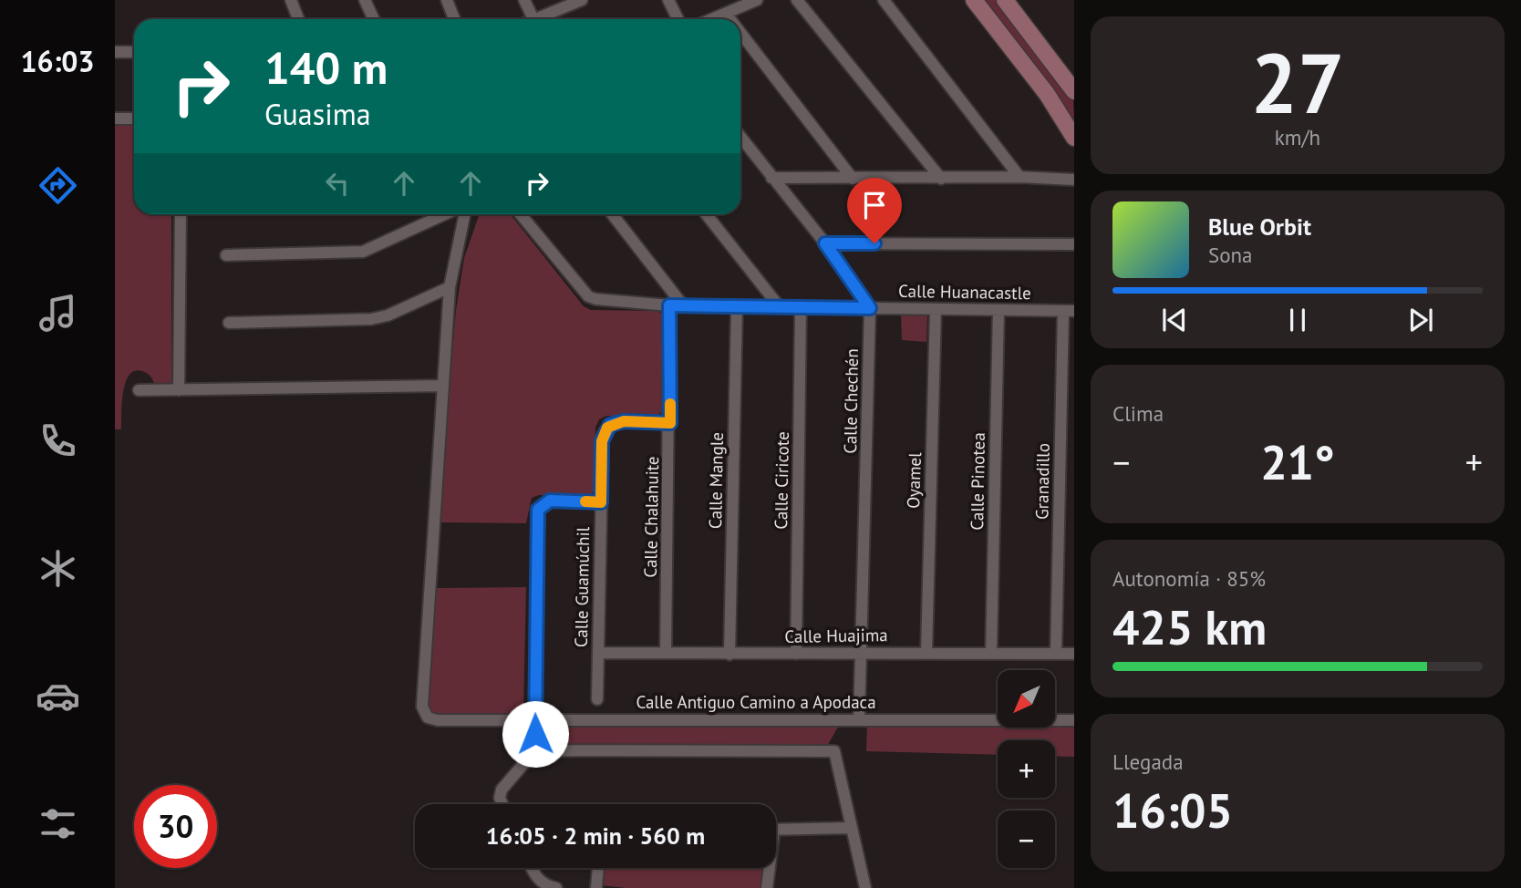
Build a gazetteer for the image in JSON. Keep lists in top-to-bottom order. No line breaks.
{"streets":{"street":["Calle Huanacastle","Calle Chechén","Calle Mangle","Calle Ciricote","Oyamel","Calle Pinotea","Granadillo","Calle Chalahuite","Calle Guamúchil","Calle Huajima","Calle Antiguo Camino a Apodaca"]},"crossings":[["Calle Huanacastle","Calle Chechén"],["Calle Huanacastle","Calle Mangle"],["Calle Huanacastle","Calle Ciricote"],["Calle Huanacastle","Oyamel"],["Calle Huanacastle","Calle Pinotea"],["Calle Huanacastle","Granadillo"],["Calle Huanacastle","Calle Chalahuite"],["Calle Chechén","Calle Huajima"],["Calle Chechén","Calle Antiguo Camino a Apodaca"],["Calle Mangle","Calle Huajima"],["Calle Ciricote","Calle Huajima"],["Oyamel","Calle Huajima"],["Calle Pinotea","Calle Huajima"],["Granadillo","Calle Huajima"],["Calle Chalahuite","Calle Guamúchil"],["Calle Chalahuite","Calle Huajima"],["Calle Guamúchil","Calle Huajima"]],"north":"bottom left","page":{"tabs":"16:03","tile":[["27","km/h"],"Clima",["Autonomía · 85%","425 km"],["Llegada","16:05"]],"turn":["140 m","Guasima"],"song":["Blue Orbit","Sona"],"heat":["−","21°","+"],"map_buttons":["+","−"],"limit":"30","trip":"16:05 · 2 min · 560 m"}}
